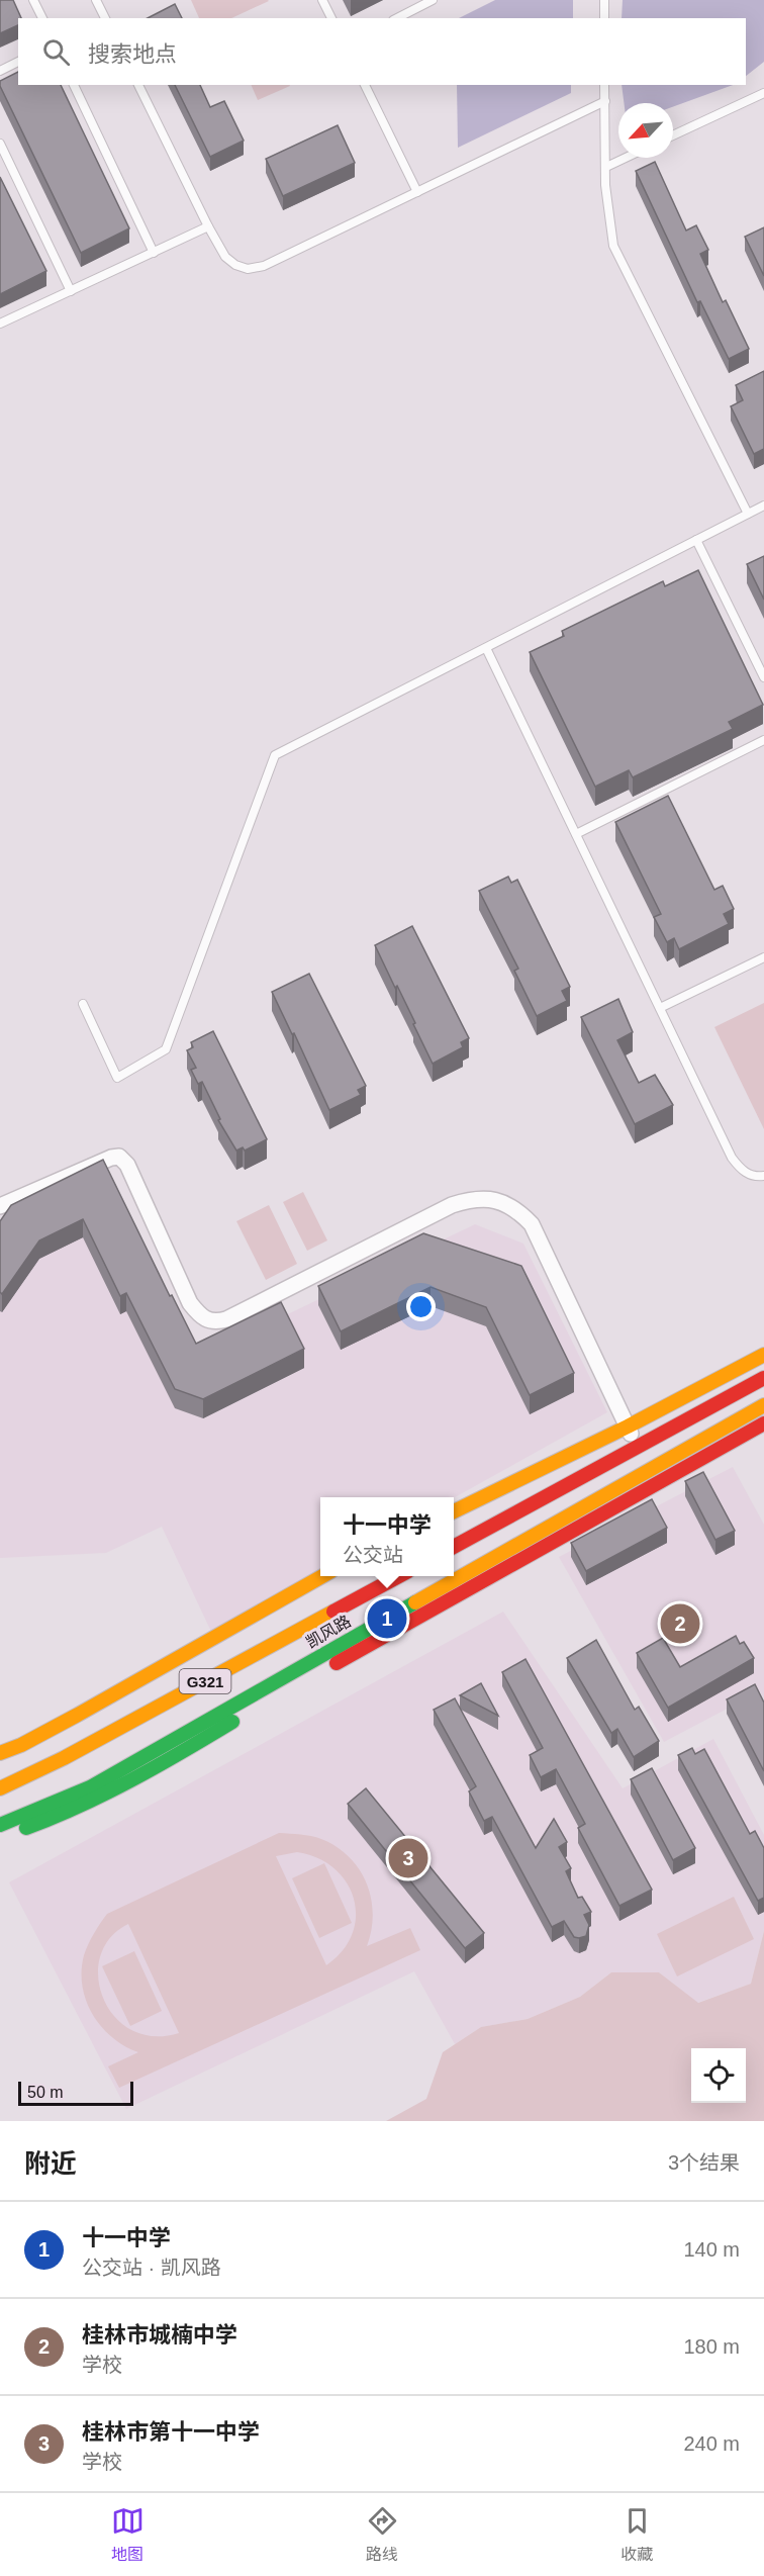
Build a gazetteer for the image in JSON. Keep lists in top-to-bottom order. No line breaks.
{"streets":{"main road":["凯风路","G321"]},"scale_bar":"50 m","north":"bottom left","page":{"search":"搜索地点","popup":["十一中学","公交站"],"pins":["1","2","3"],"scale":"50 m","heading":["附近","3个结果"],"list":[{"mark":"1","name":"十一中学","note":"公交站 · 凯风路","value":"140 m"},{"mark":"2","name":"桂林市城楠中学","note":"学校","value":"180 m"},{"mark":"3","name":"桂林市第十一中学","note":"学校","value":"240 m"}],"nav":["地图","路线","收藏"]}}
